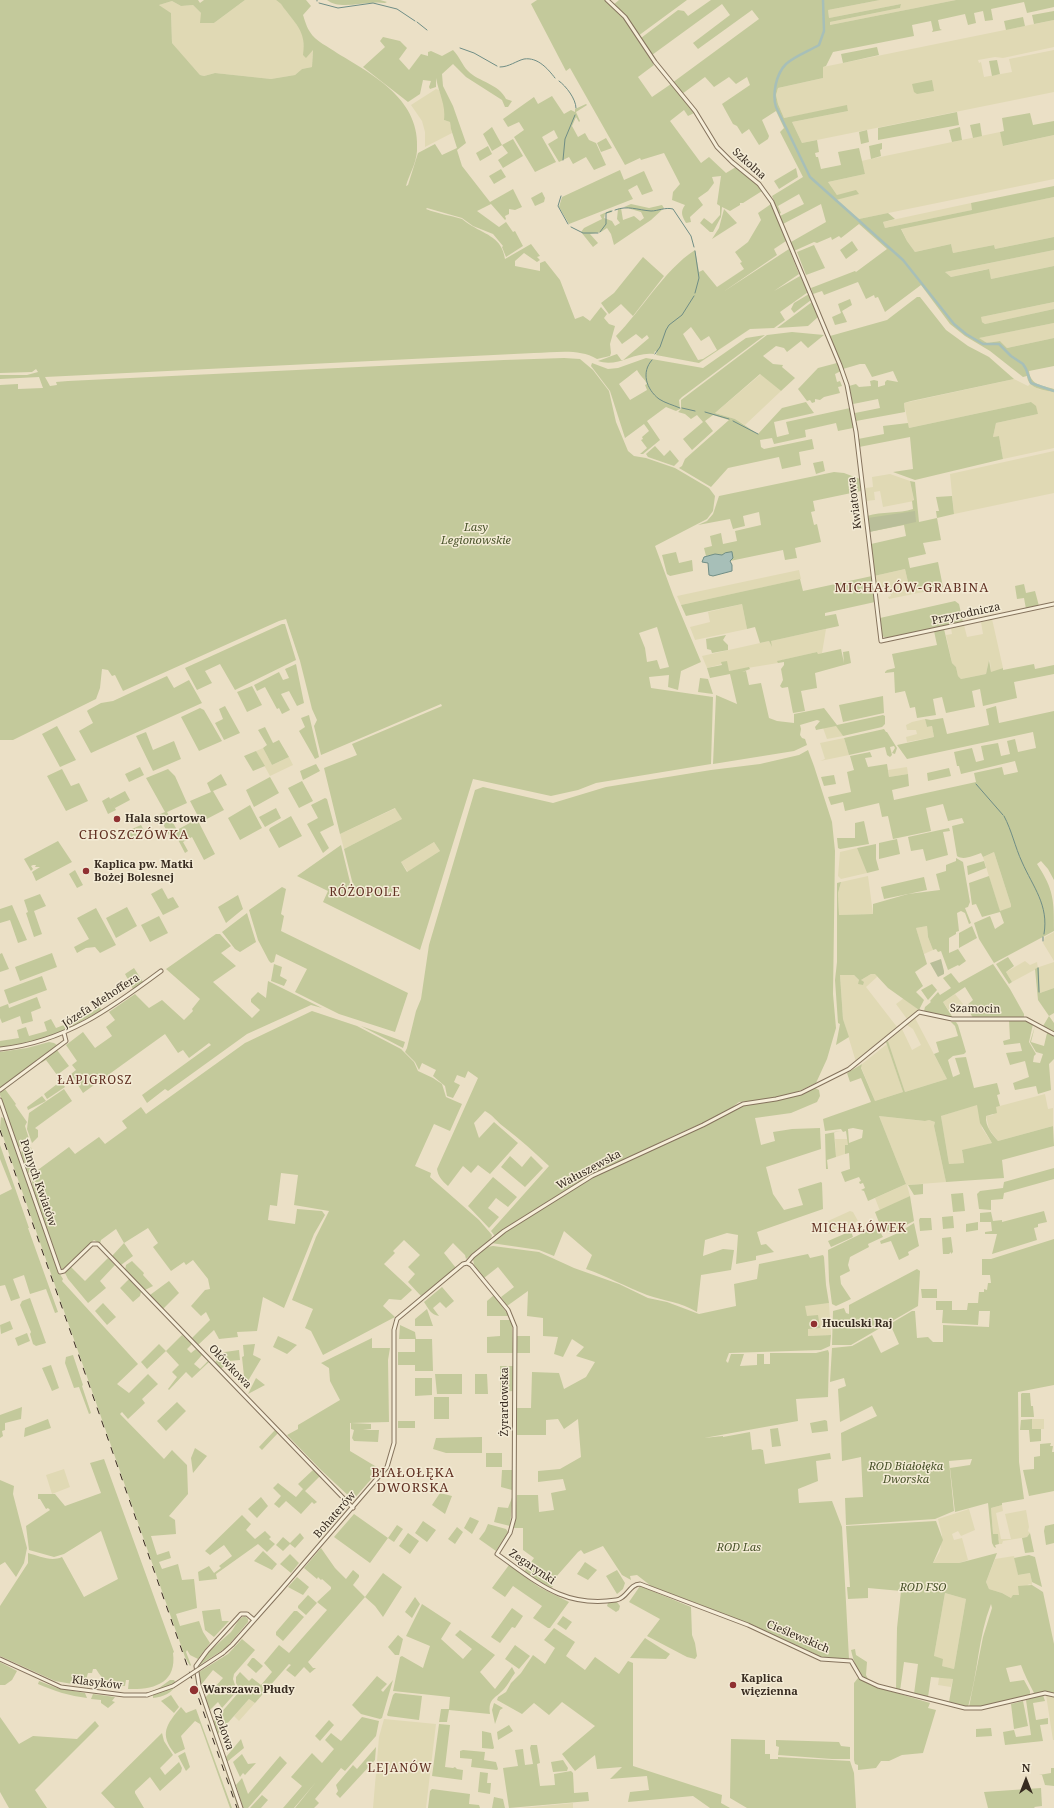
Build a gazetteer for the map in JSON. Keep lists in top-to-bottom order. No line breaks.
{"streets":{"street":["Szkolna","Kwiatowa","Przyrodnicza","Józefa Mehoffera","Szamocin","Wałuszewska","Polnych Kwiatów","Ołówkowa","Żyrardowska","Bohaterów","Zegarynki","Cieślewskich","Klasyków","Czołowa"]},"crossings":[["Szkolna","Kwiatowa"],["Kwiatowa","Przyrodnicza"],["Szamocin","Wałuszewska"],["Wałuszewska","Żyrardowska"],["Wałuszewska","Bohaterów"],["Polnych Kwiatów","Ołówkowa"],["Ołówkowa","Bohaterów"],["Żyrardowska","Zegarynki"],["Bohaterów","Klasyków"],["Bohaterów","Czołowa"],["Zegarynki","Cieślewskich"]],"districts":["MICHAŁÓW-GRABINA","CHOSZCZÓWKA","RÓŻOPOLE","ŁAPIGROSZ","MICHAŁÓWEK","BIAŁOŁĘKA DWORSKA","LEJANÓW"],"parks":["Lasy Legionowskie","ROD Białołęka Dworska","ROD Las","ROD FSO"],"places":["Hala sportowa","Kaplica pw. Matki Bożej Bolesnej","Huculski Raj","Kaplica więzienna","Warszawa Płudy"],"north":"top"}
